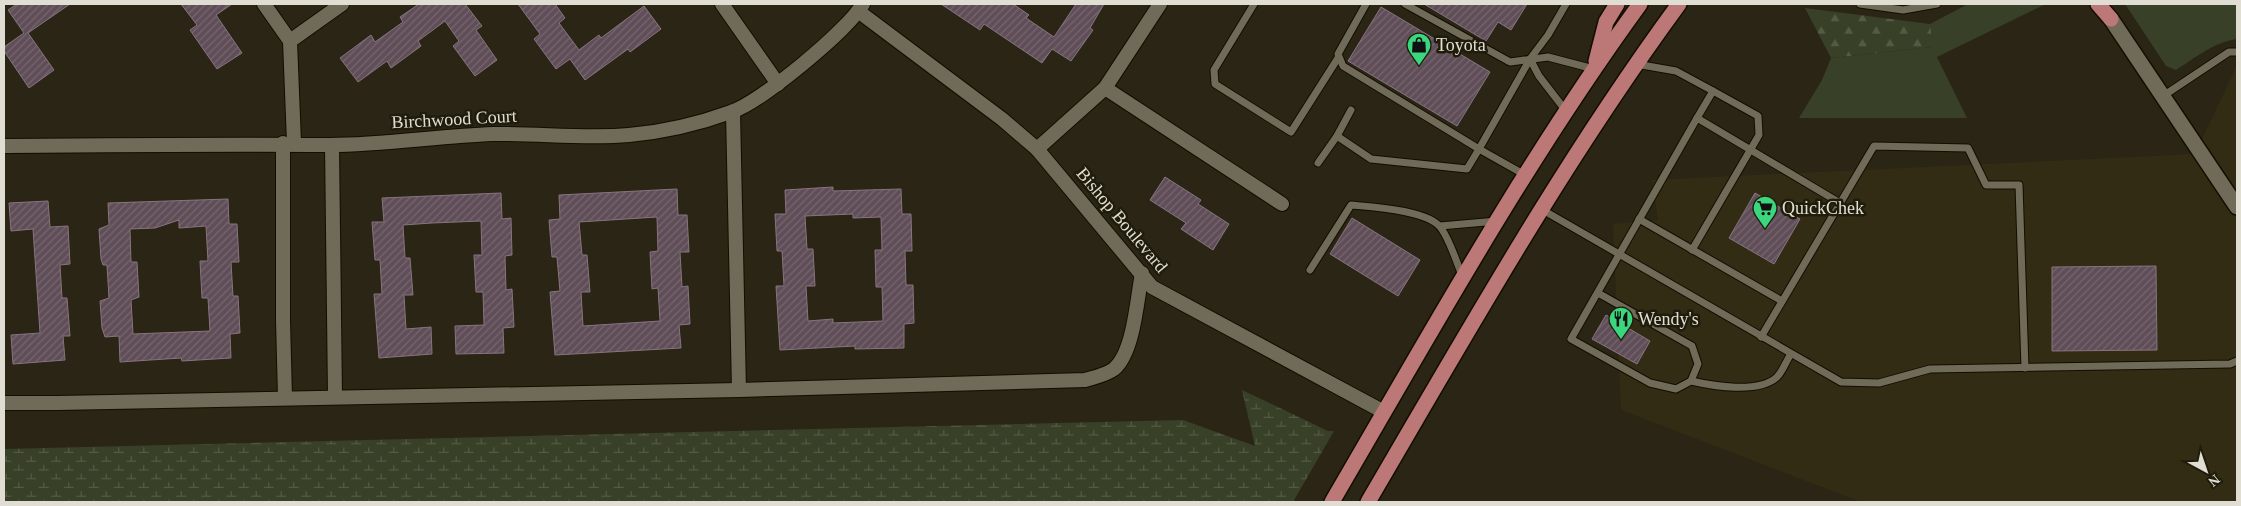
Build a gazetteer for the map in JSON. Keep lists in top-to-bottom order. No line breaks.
{"streets":{"street":["Birchwood Court","Bishop Boulevard"]},"crossings":[["Birchwood Court","Bishop Boulevard"]],"places":{"shop":["Toyota"],"supermarket":["QuickChek"],"restaurant":["Wendy's"]},"north":"bottom right"}
